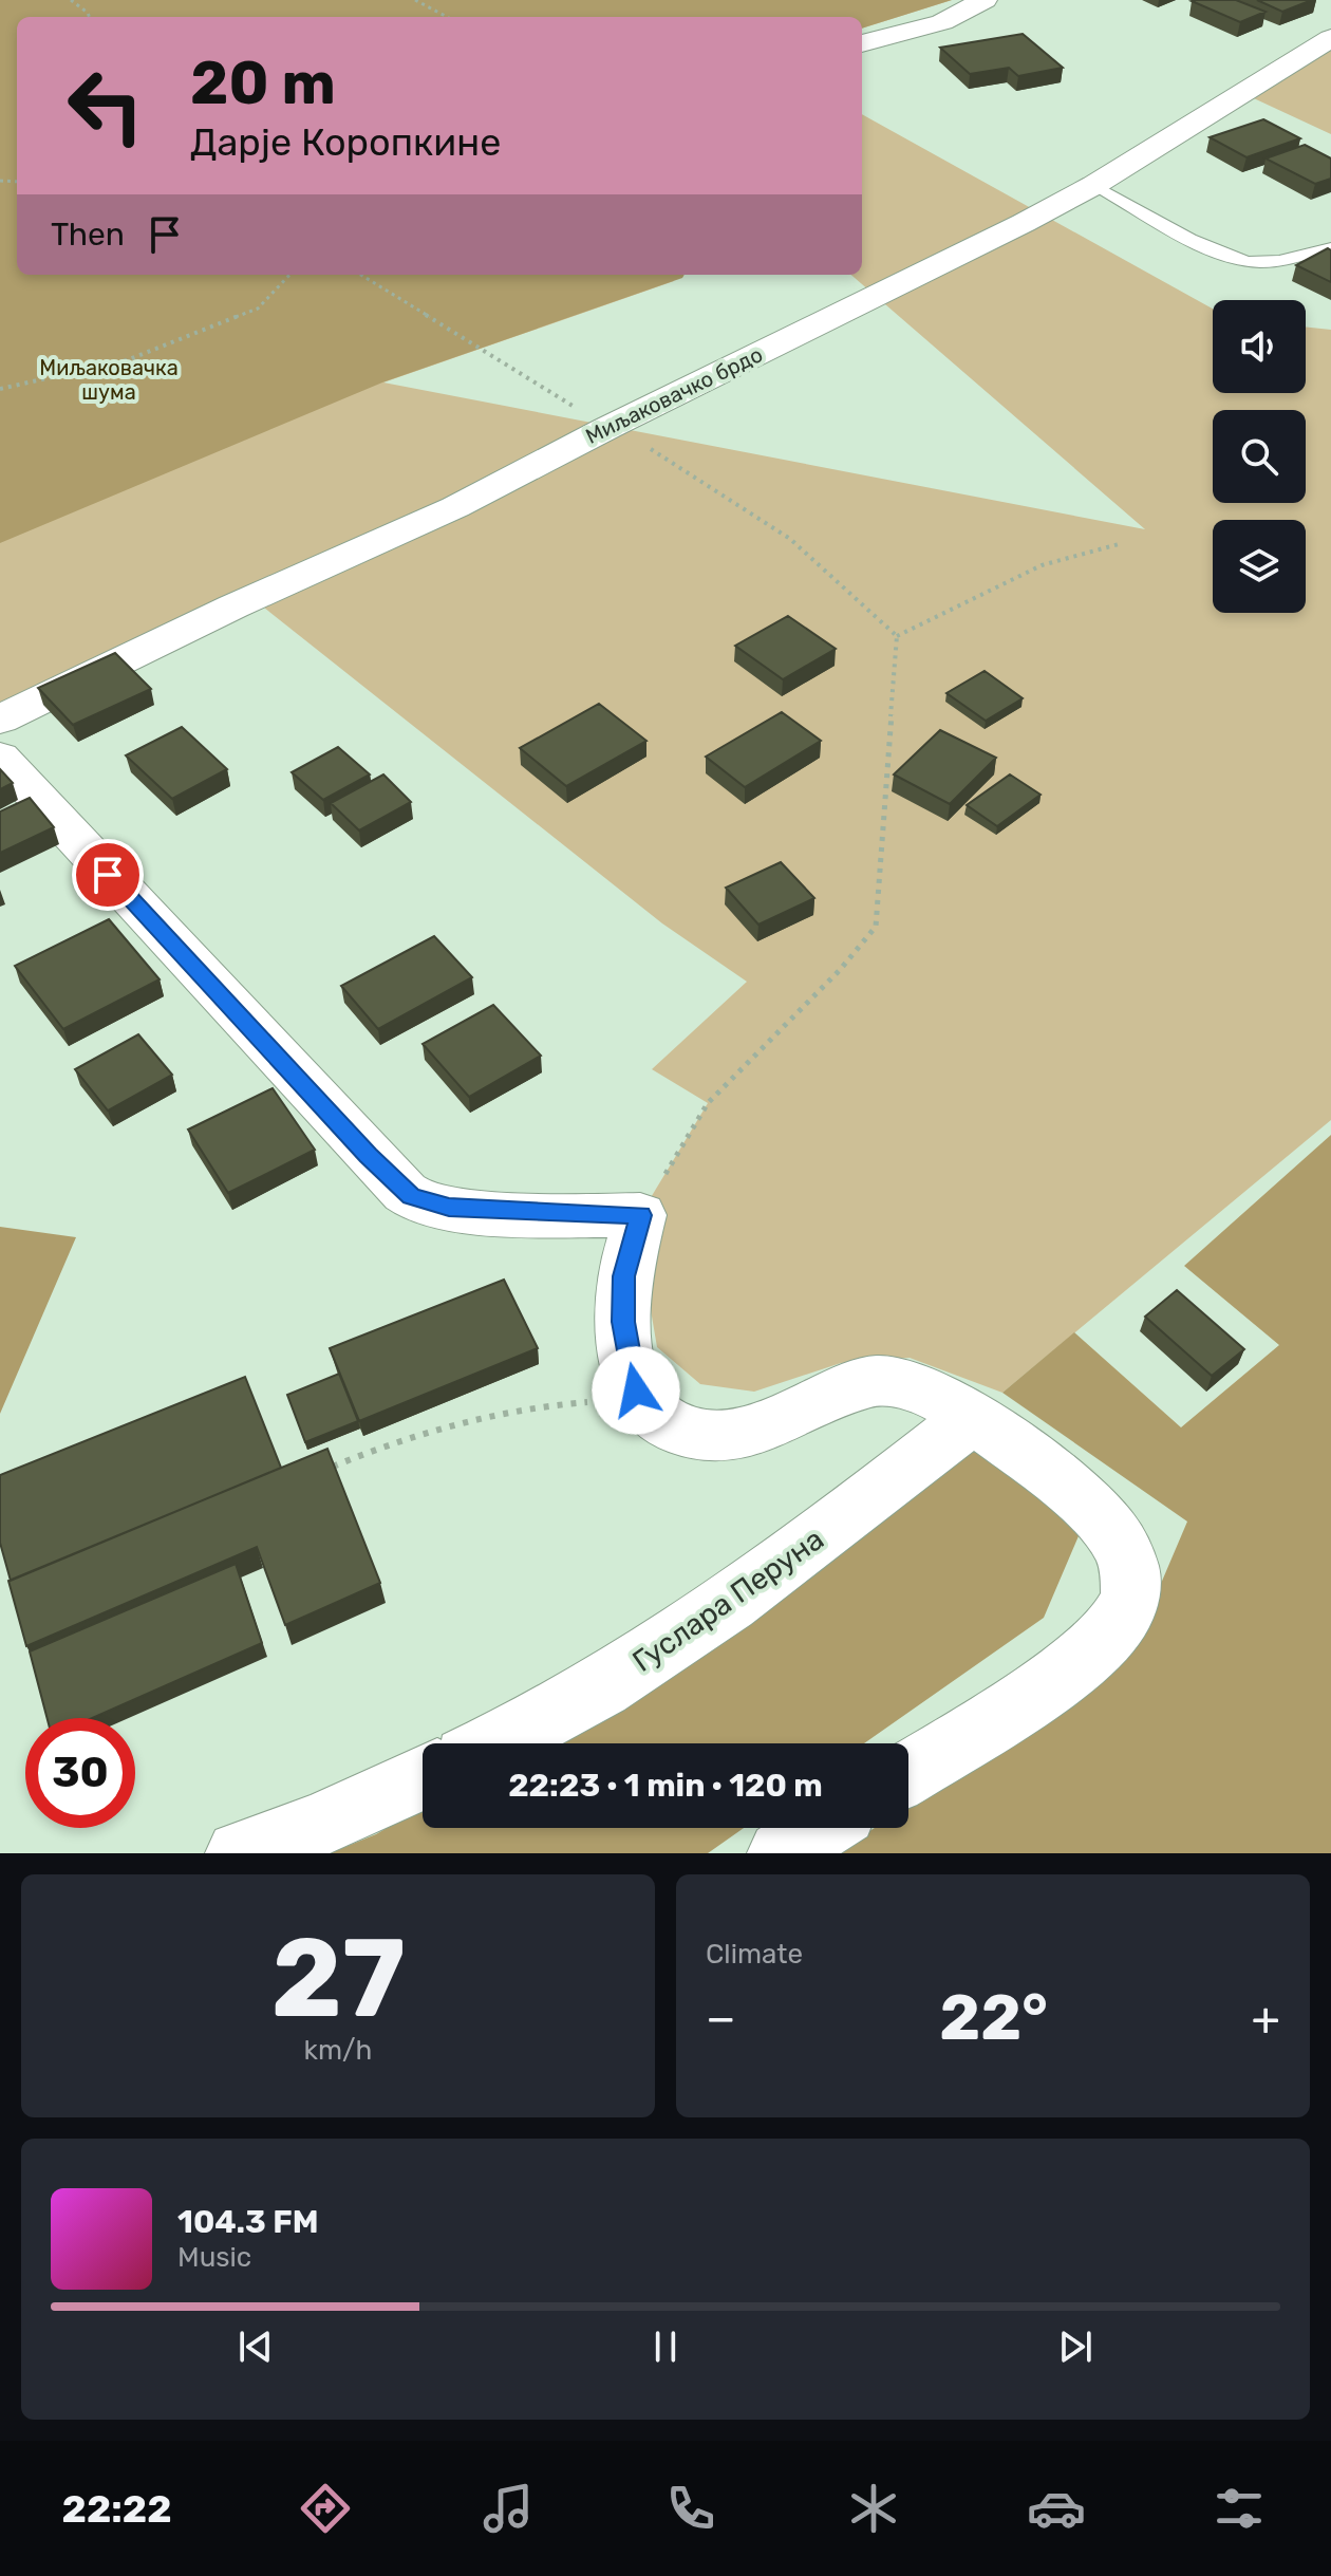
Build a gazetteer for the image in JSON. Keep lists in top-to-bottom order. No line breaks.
{"streets":{"street":["Миљаковачко брдо","Гуслара Перуна"]},"parks":["Миљаковачка шума"],"page":{"turn":["20 m","Дарје Коропкине"],"then":"Then","limit":"30","trip":"22:23 · 1 min · 120 m","tile":[["27","km/h"],"Climate"],"heat":["−","22°","+"],"song":["104.3 FM","Music"],"tabs":"22:22"}}
